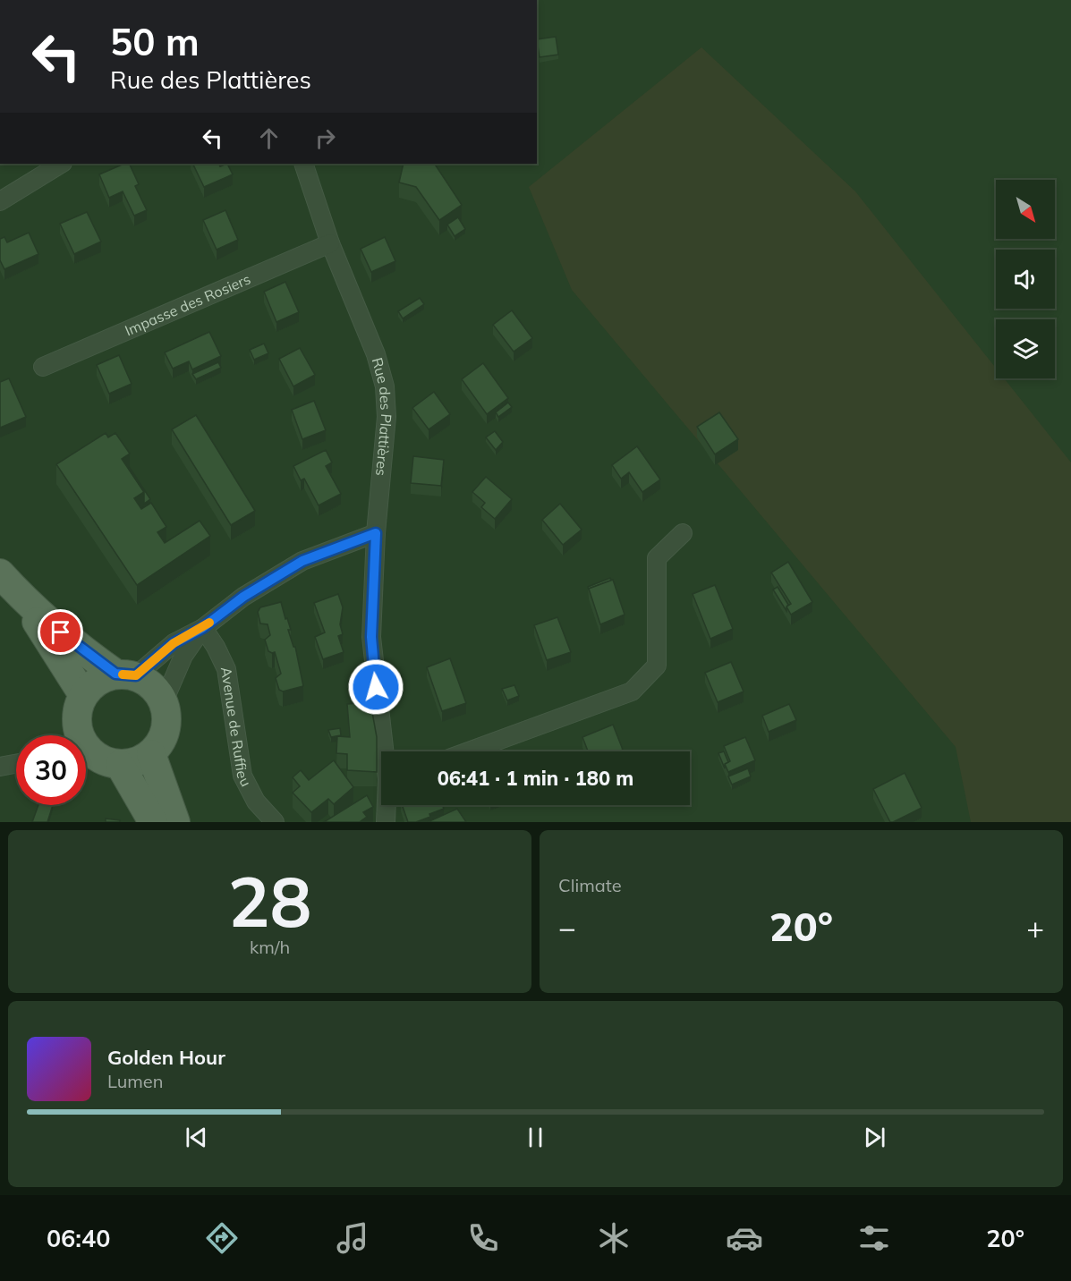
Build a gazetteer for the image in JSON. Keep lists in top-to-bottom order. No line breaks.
{"streets":{"street":["Impasse des Rosiers","Rue des Plattières","Avenue de Ruffieu"]},"crossings":[["Impasse des Rosiers","Rue des Plattières"]],"north":"bottom right","page":{"turn":["50 m","Rue des Plattières"],"limit":"30","trip":"06:41 · 1 min · 180 m","tile":[["28","km/h"],"Climate"],"heat":["−","20°","+"],"song":["Golden Hour","Lumen"],"tabs":["06:40","20°"]}}
